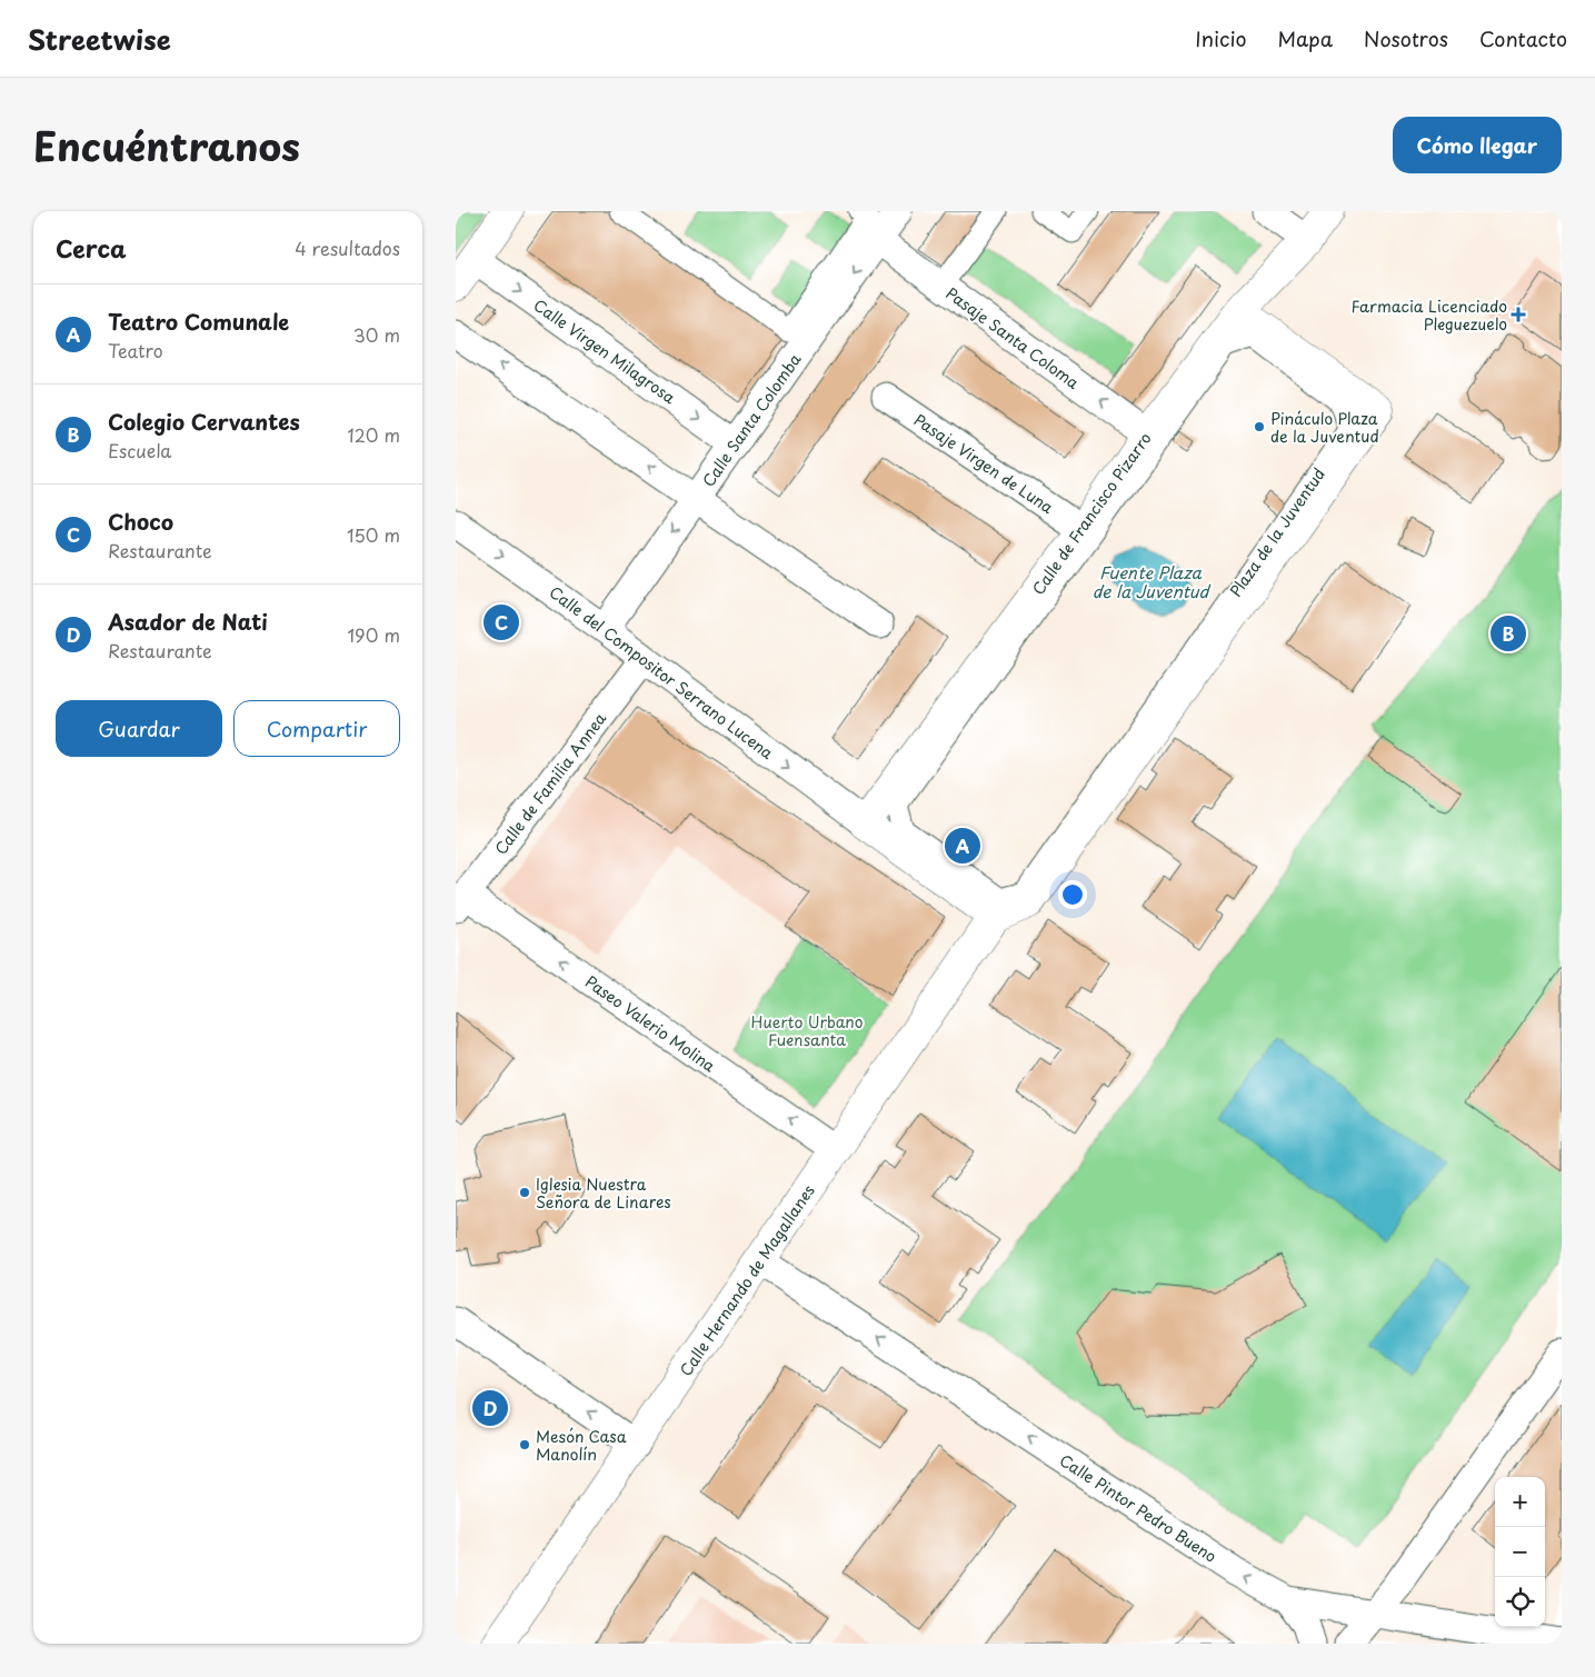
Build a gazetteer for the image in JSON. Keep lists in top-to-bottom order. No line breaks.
{"streets":{"street":["Pasaje Santa Coloma","Calle Virgen Milagrosa","Calle Santa Colomba","Pasaje Virgen de Luna","Calle de Francisco Pizarro","Plaza de la Juventud","Calle del Compositor Serrano Lucena","Calle de Familia Annea","Paseo Valerio Molina","Calle Hernando de Magallanes","Calle Pintor Pedro Bueno"]},"crossings":[["Pasaje Santa Coloma","Calle Santa Colomba"],["Pasaje Santa Coloma","Calle de Francisco Pizarro"],["Calle Virgen Milagrosa","Calle Santa Colomba"],["Calle Santa Colomba","Calle del Compositor Serrano Lucena"],["Pasaje Virgen de Luna","Calle de Francisco Pizarro"],["Calle de Francisco Pizarro","Plaza de la Juventud"],["Calle de Francisco Pizarro","Calle del Compositor Serrano Lucena"],["Plaza de la Juventud","Calle Hernando de Magallanes"],["Calle del Compositor Serrano Lucena","Calle de Familia Annea"],["Calle de Familia Annea","Paseo Valerio Molina"],["Paseo Valerio Molina","Calle Hernando de Magallanes"],["Calle Hernando de Magallanes","Calle Pintor Pedro Bueno"]],"one_way":["Pasaje Santa Coloma","Calle Santa Colomba","Paseo Valerio Molina","Calle Pintor Pedro Bueno"],"water":["Fuente Plaza de la Juventud"],"parks":["Huerto Urbano Fuensanta"],"places":{"health":["Farmacia Licenciado Pleguezuelo"],"other":["Pináculo Plaza de la Juventud","Iglesia Nuestra Señora de Linares","Mesón Casa Manolín"]},"page":{"header":"Streetwise","nav":["Inicio","Mapa","Nosotros","Contacto"],"title":"Encuéntranos","buttons":["Cómo llegar",["Guardar","Compartir"]],"heading":["Cerca","4 resultados"],"list":[{"mark":"A","name":"Teatro Comunale","note":"Teatro","value":"30 m"},{"mark":"B","name":"Colegio Cervantes","note":"Escuela","value":"120 m"},{"mark":"C","name":"Choco","note":"Restaurante","value":"150 m"},{"mark":"D","name":"Asador de Nati","note":"Restaurante","value":"190 m"}],"pins":["C","B","A","D"],"map_buttons":["+","−"]}}
